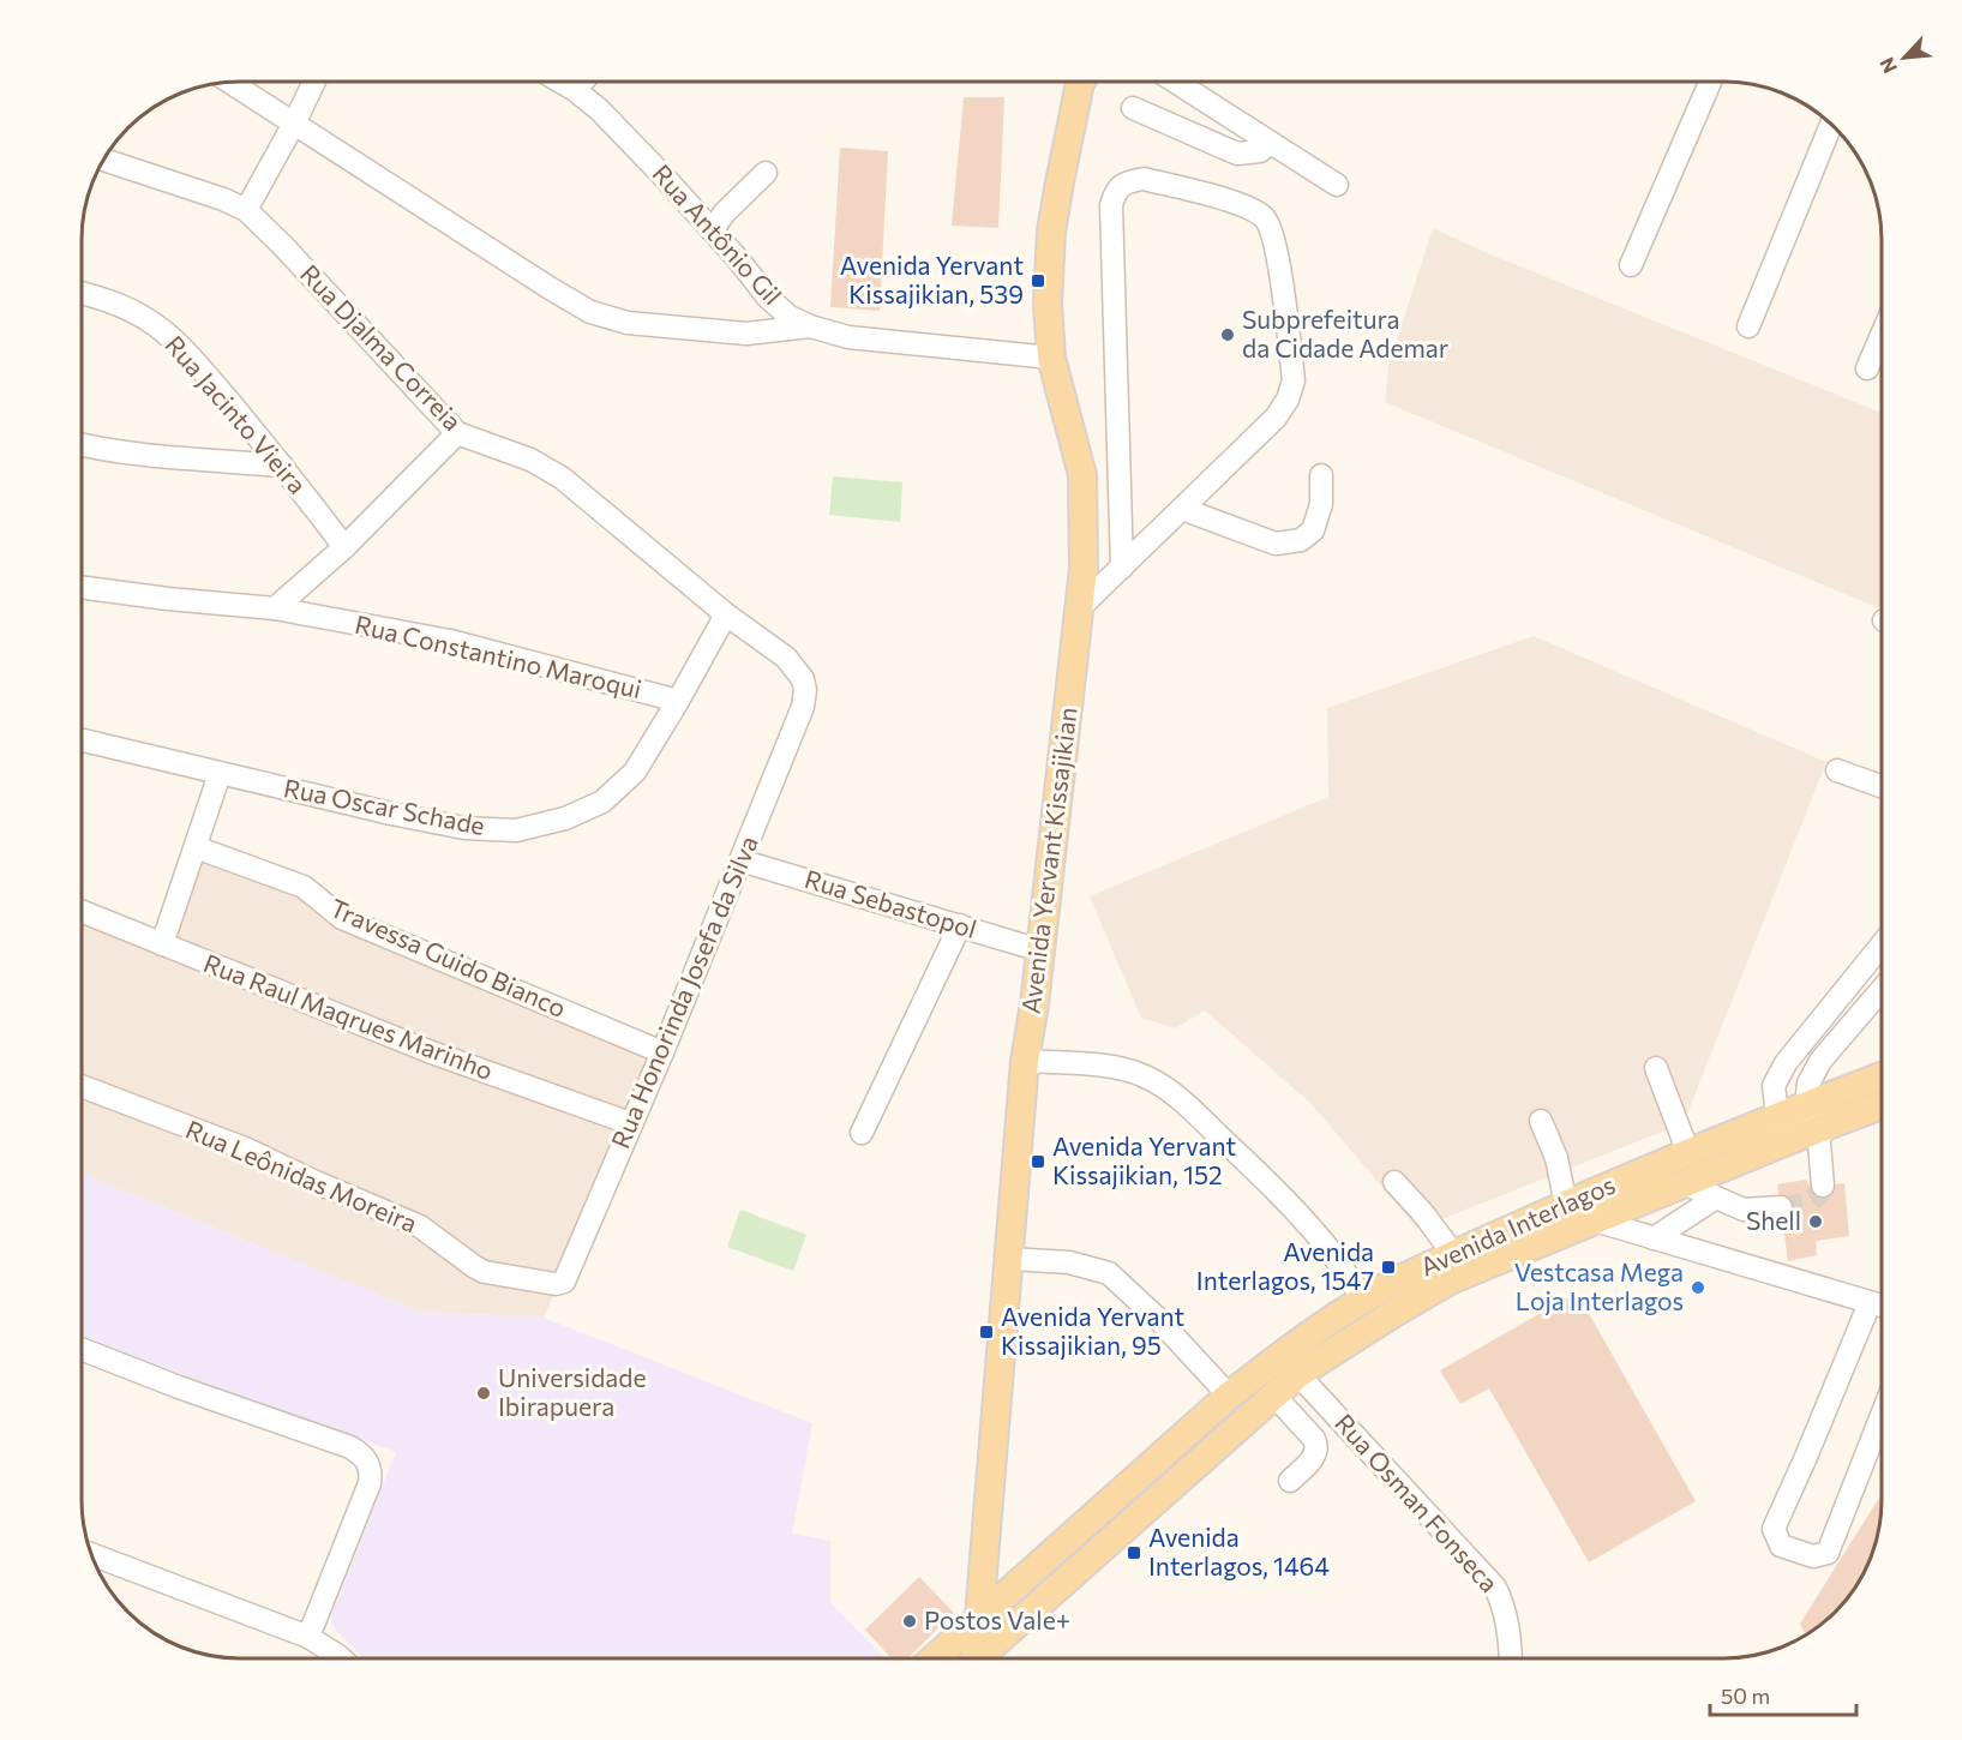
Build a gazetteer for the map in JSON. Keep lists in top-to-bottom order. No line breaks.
{"streets":{"main road":["Avenida Yervant Kissajikian","Avenida Interlagos"],"street":["Rua Antônio Gil","Rua Djalma Correia","Rua Jacinto Vieira","Rua Constantino Maroqui","Rua Oscar Schade","Rua Sebastopol","Travessa Guido Bianco","Rua Honorinda Josefa da Silva","Rua Raul Maqrues Marinho","Rua Leônidas Moreira","Rua Osman Fonseca"]},"crossings":[["Rua Antônio Gil","Avenida Yervant Kissajikian"],["Rua Djalma Correia","Rua Oscar Schade"],["Rua Djalma Correia","Rua Honorinda Josefa da Silva"],["Rua Constantino Maroqui","Rua Oscar Schade"],["Avenida Yervant Kissajikian","Rua Sebastopol"],["Avenida Yervant Kissajikian","Avenida Interlagos"],["Rua Sebastopol","Rua Honorinda Josefa da Silva"],["Travessa Guido Bianco","Rua Honorinda Josefa da Silva"],["Rua Honorinda Josefa da Silva","Rua Raul Maqrues Marinho"],["Rua Honorinda Josefa da Silva","Rua Leônidas Moreira"],["Avenida Interlagos","Rua Osman Fonseca"]],"places":{"transit":["Avenida Yervant Kissajikian, 539","Avenida Yervant Kissajikian, 152","Avenida Interlagos, 1547","Avenida Yervant Kissajikian, 95","Avenida Interlagos, 1464"],"other":["Subprefeitura da Cidade Ademar","Shell","Vestcasa Mega Loja Interlagos","Universidade Ibirapuera","Postos Vale+"]},"scale_bar":"50 m","north":"bottom left"}
